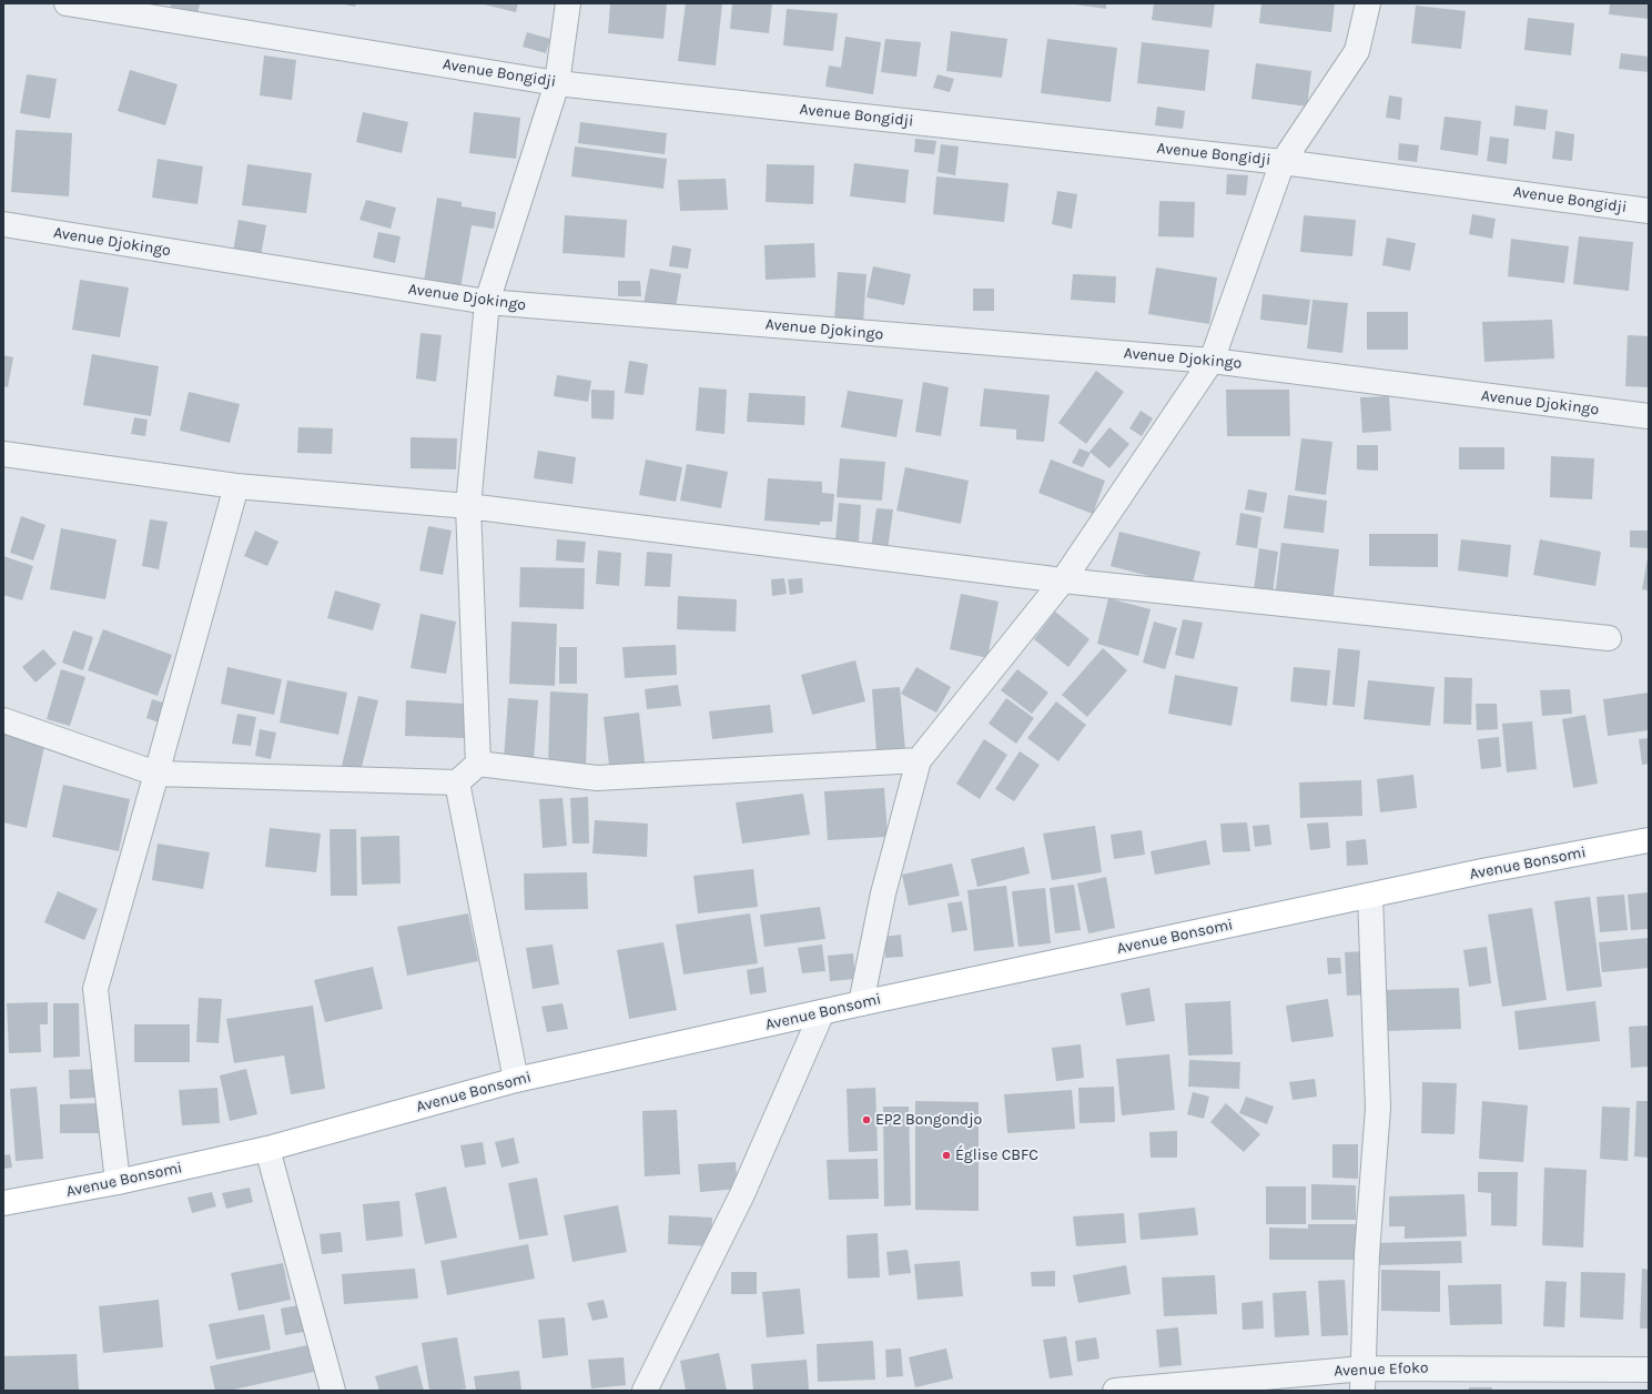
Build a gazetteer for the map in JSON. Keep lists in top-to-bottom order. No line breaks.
{"streets":{"main road":["Avenue Bonsomi"],"street":["Avenue Bongidji","Avenue Djokingo","Avenue Efoko"]},"places":["EP2 Bongondjo","Église CBFC"]}
